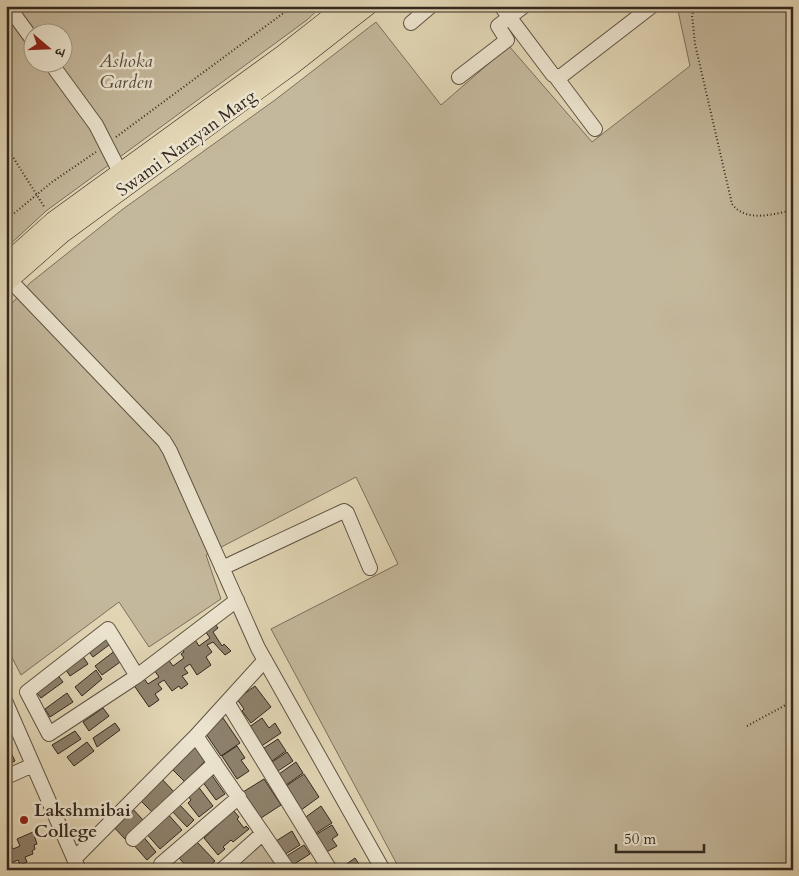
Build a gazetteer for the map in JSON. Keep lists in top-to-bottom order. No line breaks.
{"streets":{"main road":["Swami Narayan Marg"]},"parks":["Ashoka Garden"],"places":["Lakshmibai College"],"scale_bar":"50 m","north":"right"}
